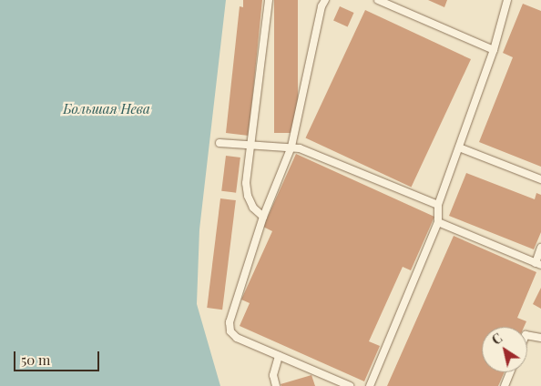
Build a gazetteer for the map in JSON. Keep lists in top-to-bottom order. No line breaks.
{"water":["Большая Нева"],"scale_bar":"50 m","north":"top left"}
